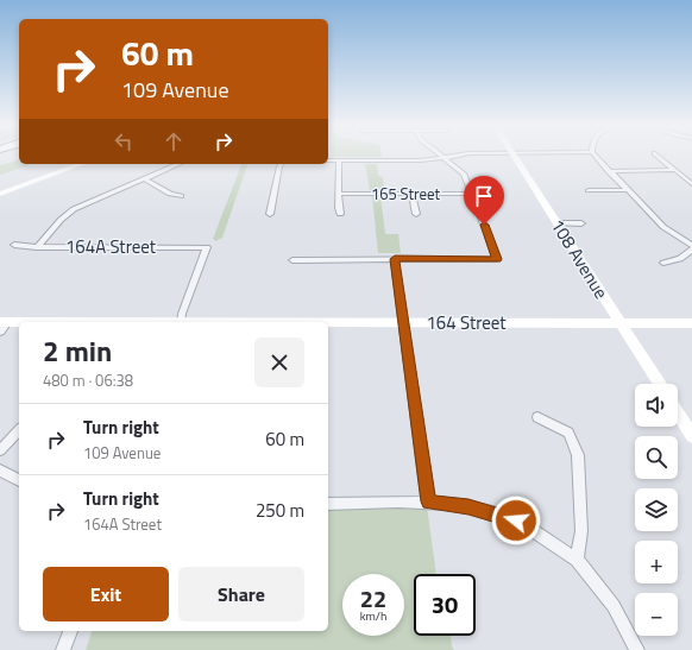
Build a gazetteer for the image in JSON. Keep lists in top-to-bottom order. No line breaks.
{"streets":{"street":["165 Street","164A Street","108 Avenue","164 Street"]},"crossings":[["108 Avenue","164 Street"]],"page":{"turn":["60 m","109 Avenue"],"heading":["2 min","480 m · 06:38"],"map_buttons":["+","−"],"list":[{"name":"Turn right","note":"109 Avenue","value":"60 m"},{"name":"Turn right","note":"164A Street","value":"250 m"}],"buttons":["Exit","Share"],"speed":"22 km/h","limit":"30"}}
